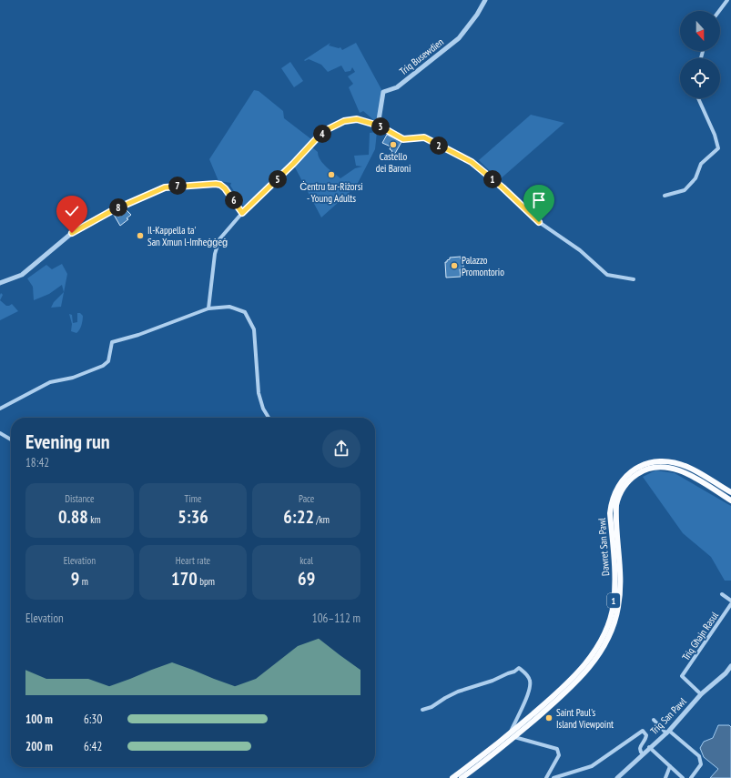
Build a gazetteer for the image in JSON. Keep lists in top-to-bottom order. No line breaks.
{"streets":{"highway":["Dawret San Pawl","1"],"street":["Triq Busewdien","Triq Għajn Rasul","Triq San Pawl"]},"crossings":[["Triq Għajn Rasul","Triq San Pawl"]],"places":["Castello dei Baroni","Ċentru tar-Riżorsi - Young Adults","Il-Kappella ta' San Xmun l-Imħeġġeġ","Palazzo Promontorio","Saint Paul's Island Viewpoint"],"north":"bottom","page":{"pins":["3","4","2","1","5","7","6","8"],"heading":["Evening run","18:42"],"stats":[["Distance","0.88 km"],["Time","5:36"],["Pace","6:22 /km"],["Elevation","9 m"],["Heart rate","170 bpm"],["kcal","69"]],"chart":["Elevation","106–112 m"],"list":[{"name":"100 m","note":"6:30"},{"name":"200 m","note":"6:42"}]}}
